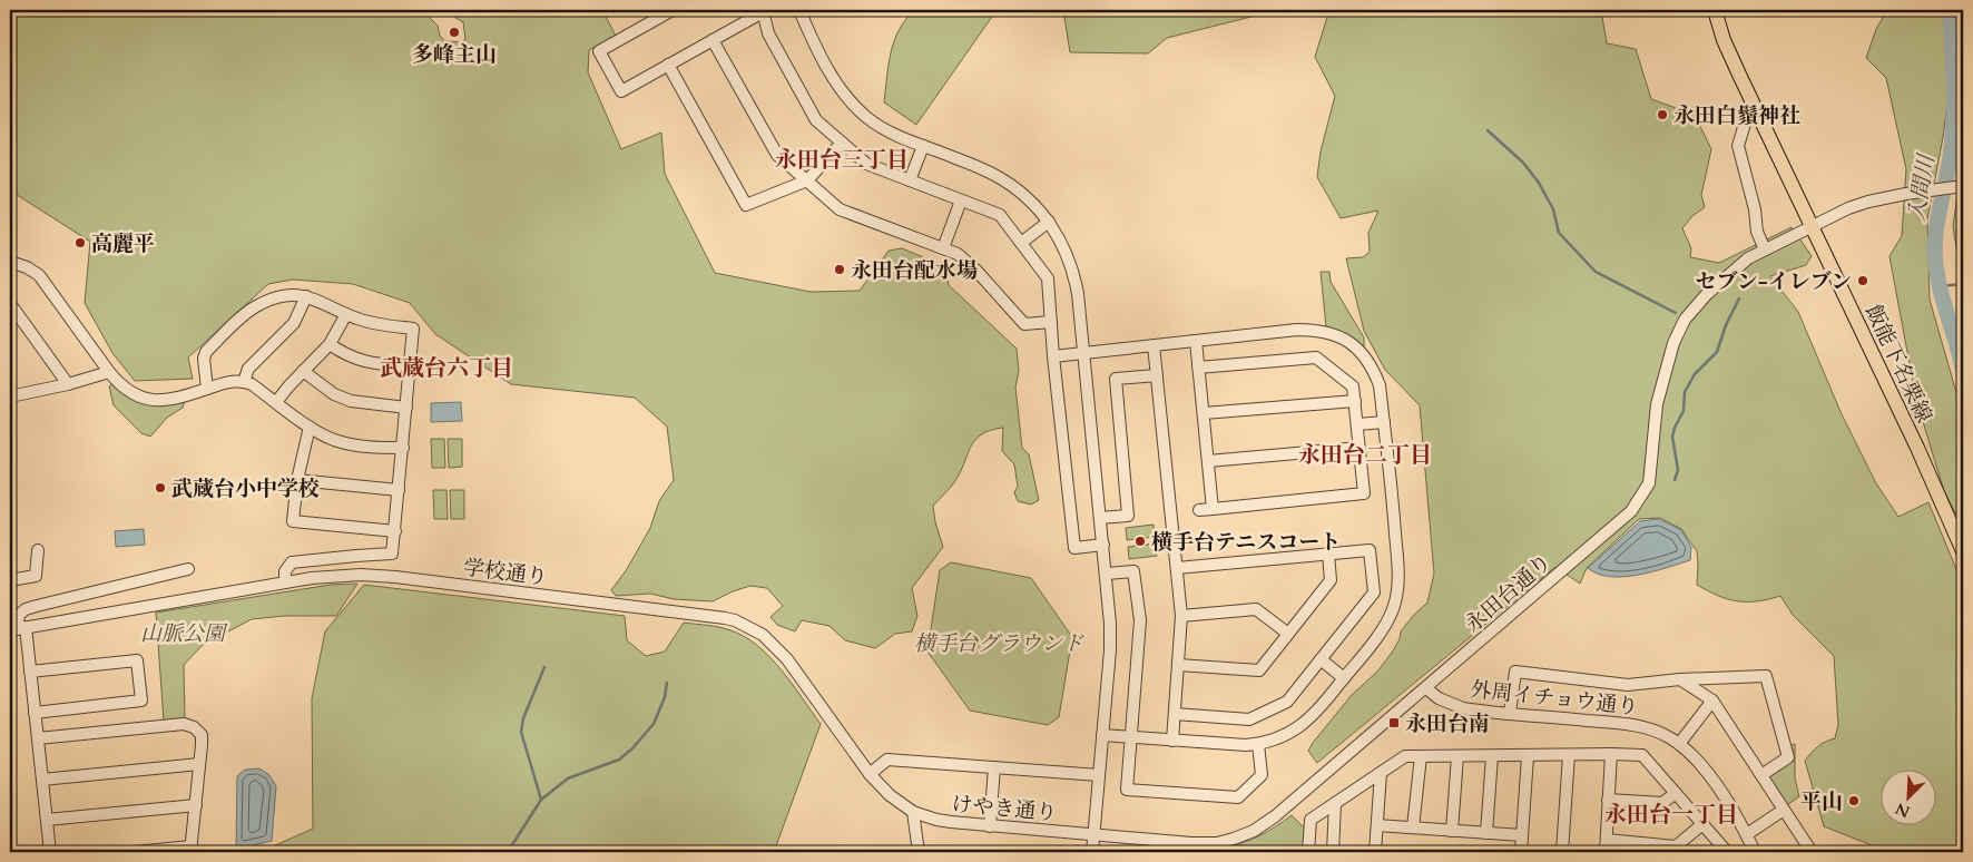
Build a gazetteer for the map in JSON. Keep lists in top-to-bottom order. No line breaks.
{"streets":{"main road":["飯能下名栗線"],"street":["学校通り","永田台通り","外周イチョウ通り","けやき通り"]},"crossings":[["飯能下名栗線","永田台通り"],["学校通り","けやき通り"],["永田台通り","外周イチョウ通り"],["永田台通り","けやき通り"]],"districts":["永田台三丁目","武蔵台六丁目","永田台二丁目","永田台一丁目"],"water":["入間川"],"parks":["山脈公園","横手台グラウンド"],"places":{"other":["多峰主山","永田白鬚神社","高麗平","永田台配水場","セブン-イレブン","武蔵台小中学校","横手台テニスコート","平山"],"transit":["永田台南"]},"north":"bottom left"}
